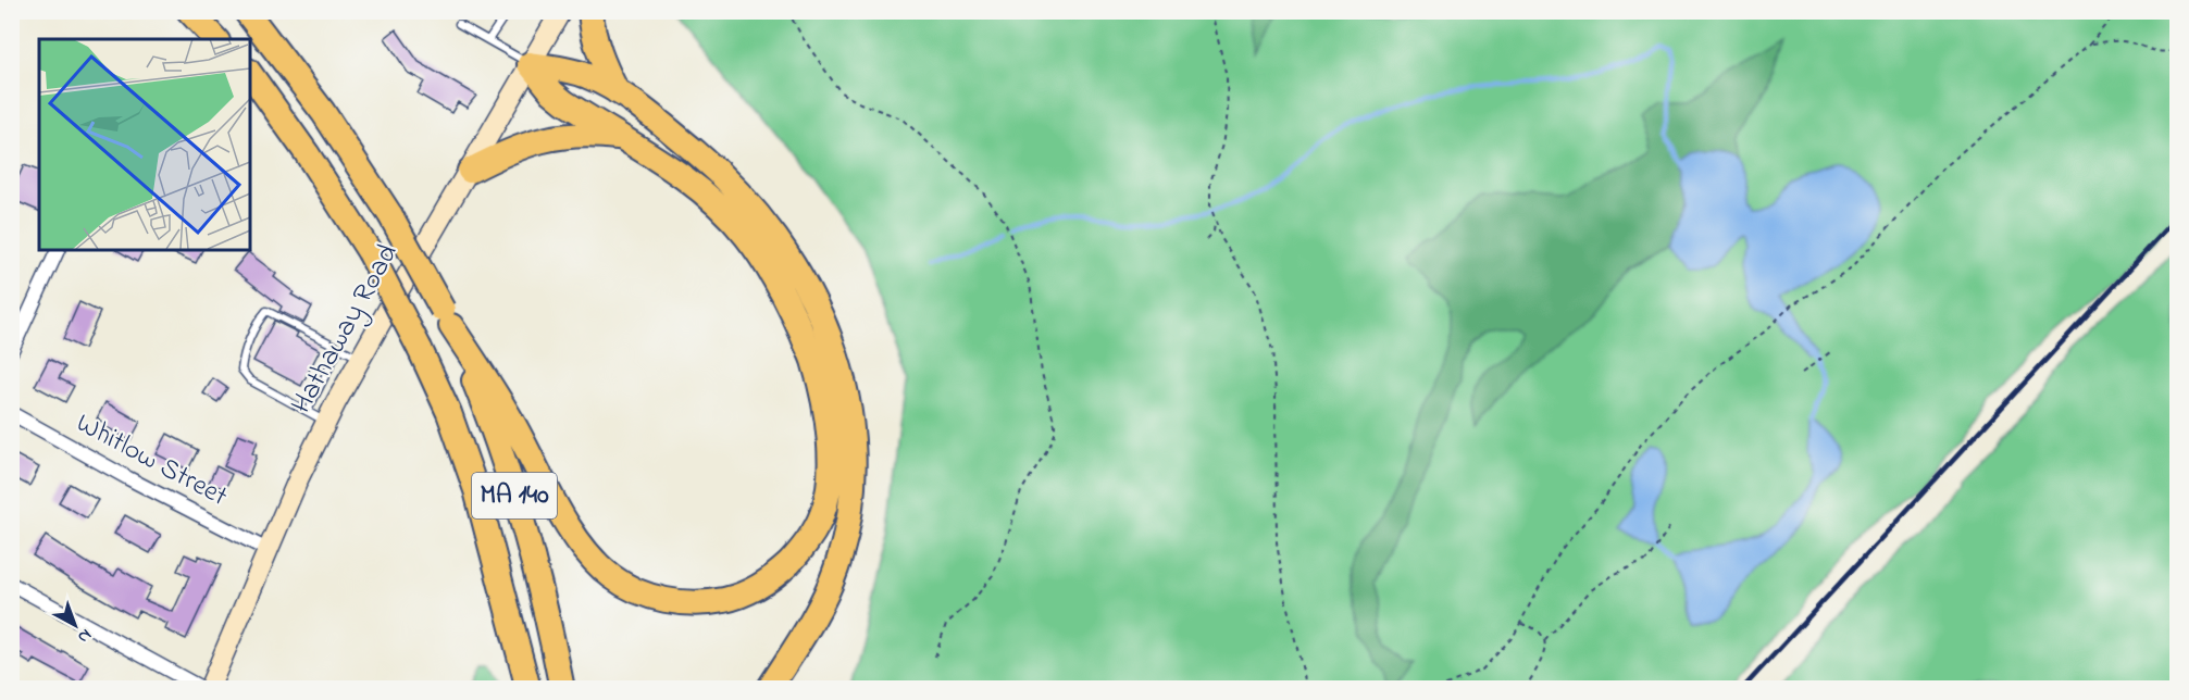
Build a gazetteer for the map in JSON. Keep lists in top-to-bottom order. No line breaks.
{"streets":{"highway":["MA 140"],"main road":["Hathaway Road"],"street":["Whitlow Street"]},"crossings":[["Hathaway Road","Whitlow Street"]],"north":"bottom right"}
